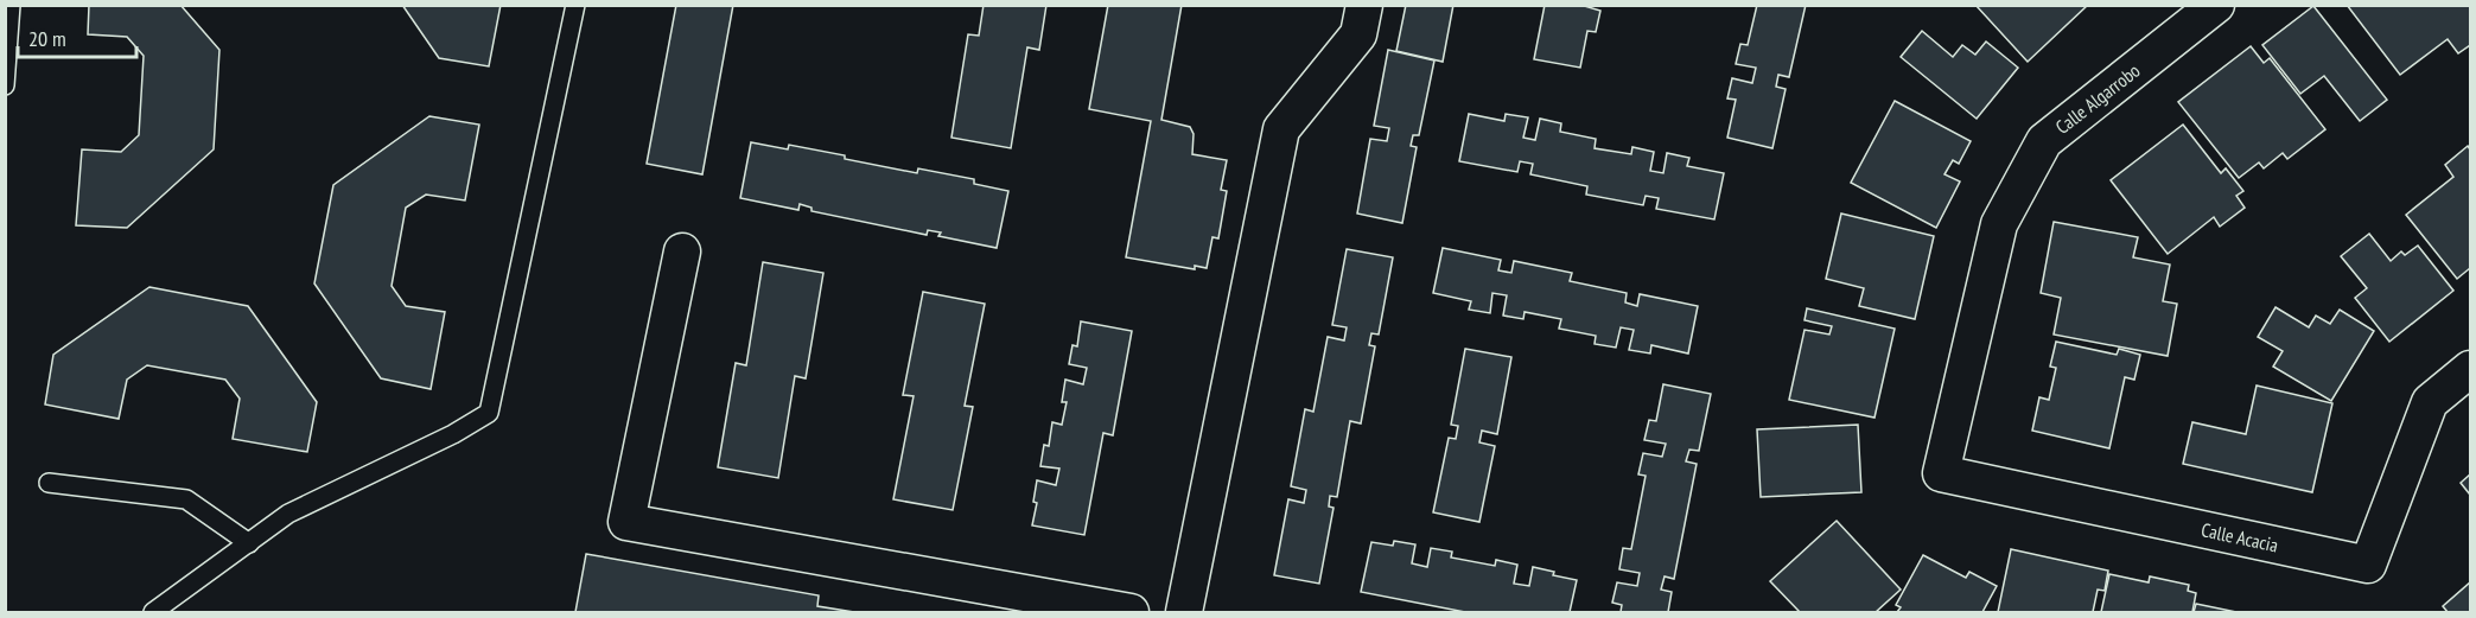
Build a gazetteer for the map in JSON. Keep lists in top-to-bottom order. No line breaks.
{"streets":{"street":["Calle Algarrobo","Calle Acacia"]},"crossings":[["Calle Algarrobo","Calle Acacia"]],"scale_bar":"20 m"}
